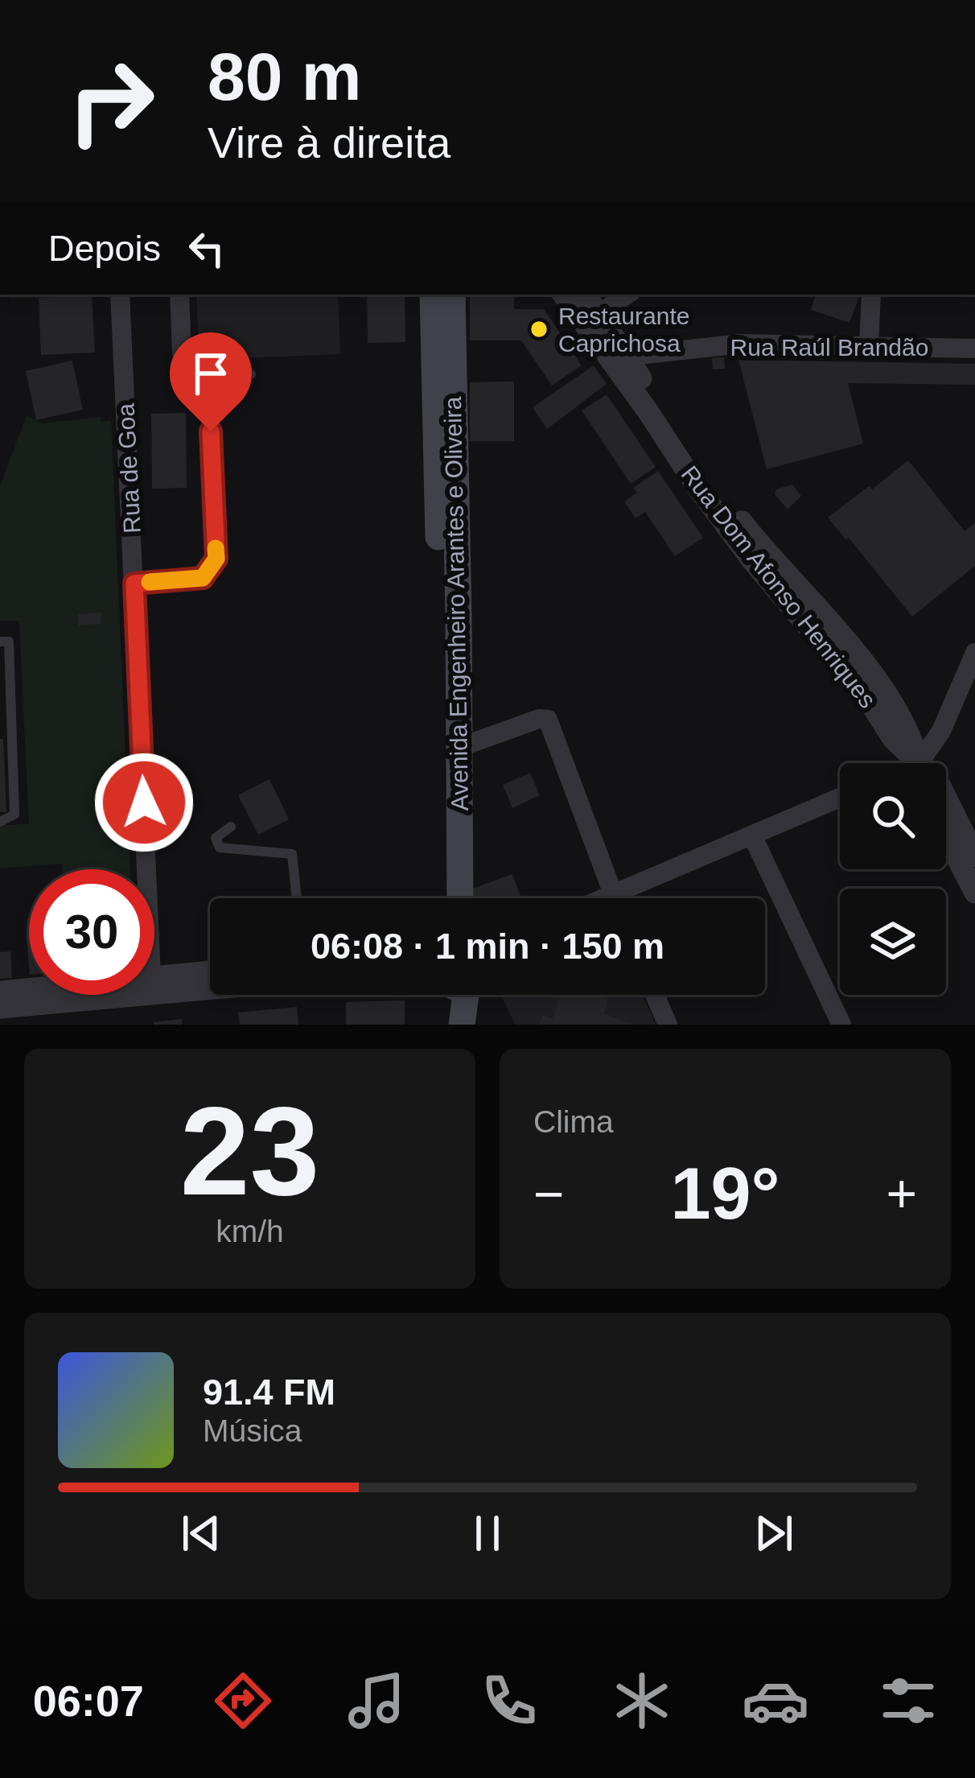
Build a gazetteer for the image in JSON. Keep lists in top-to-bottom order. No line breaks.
{"streets":{"main road":["Avenida Engenheiro Arantes e Oliveira"],"street":["Rua Raúl Brandão","Rua de Goa","Rua Dom Afonso Henriques"]},"crossings":[["Rua Raúl Brandão","Rua Dom Afonso Henriques"]],"places":["Restaurante Caprichosa"],"page":{"turn":["80 m","Vire à direita"],"then":"Depois","limit":"30","trip":"06:08 · 1 min · 150 m","tile":[["23","km/h"],"Clima"],"heat":["−","19°","+"],"song":["91.4 FM","Música"],"tabs":"06:07"}}
